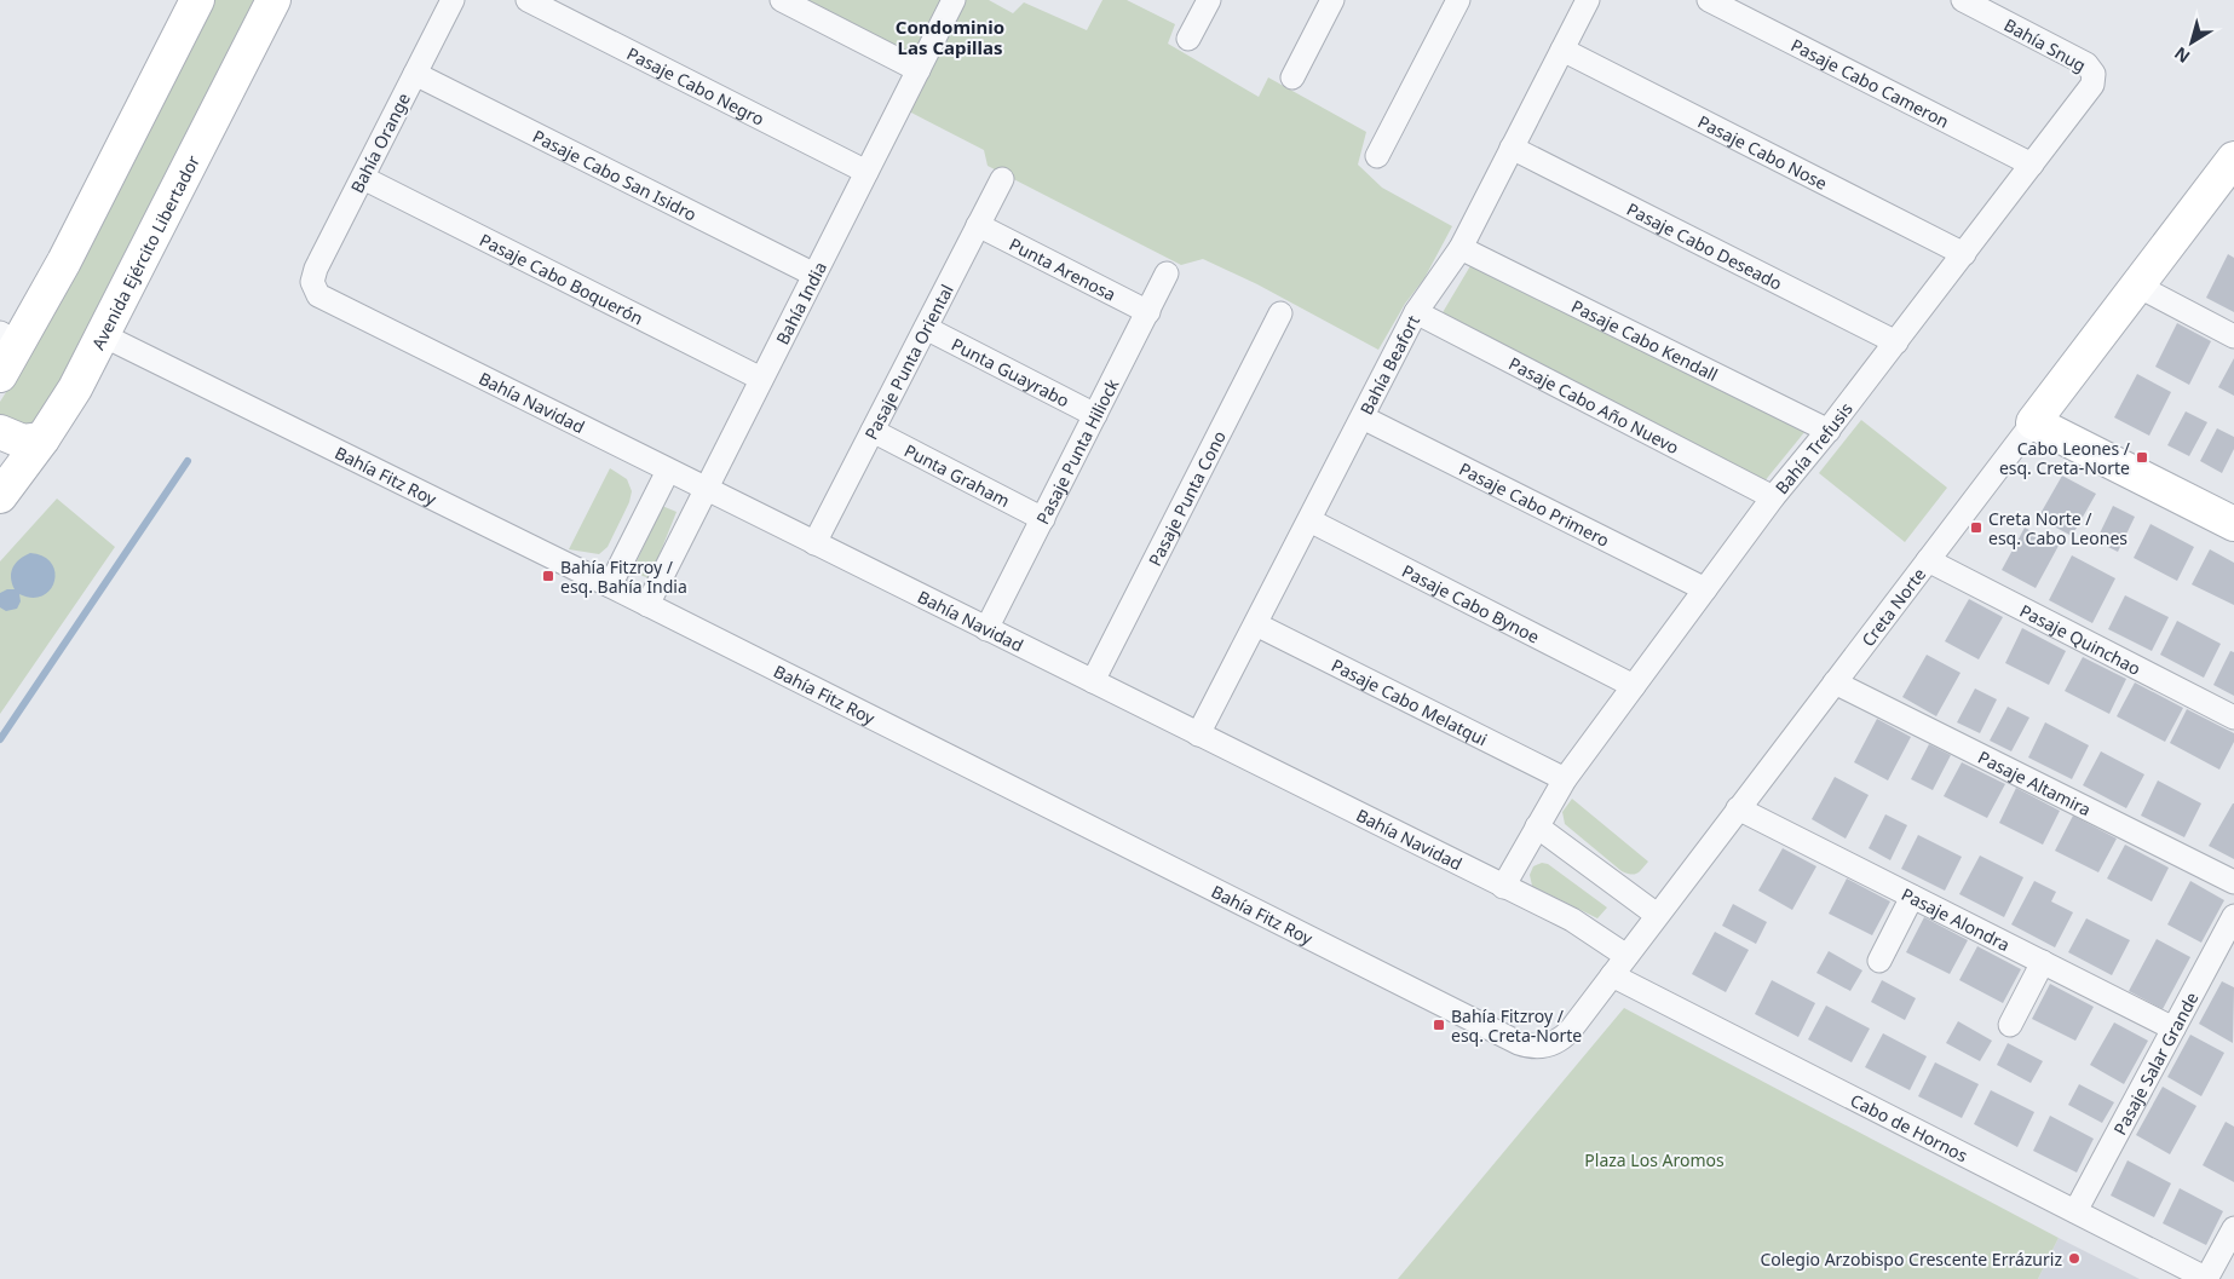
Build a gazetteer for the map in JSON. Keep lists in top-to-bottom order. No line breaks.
{"streets":{"main road":["Avenida Ejército Libertador","Creta Norte"],"street":["Bahía Snug","Pasaje Cabo Cameron","Pasaje Cabo Negro","Bahía Orange","Pasaje Cabo Nose","Pasaje Cabo San Isidro","Pasaje Cabo Deseado","Punta Arenosa","Pasaje Cabo Boquerón","Bahía India","Pasaje Cabo Kendall","Pasaje Punta Oriental","Bahía Beafort","Punta Guayrabo","Bahía Navidad","Pasaje Cabo Año Nuevo","Bahía Trefusis","Pasaje Punta Hiliock","Punta Graham","Bahía Fitz Roy","Pasaje Punta Cono","Pasaje Cabo Primero","Pasaje Cabo Bynoe","Pasaje Quinchao","Pasaje Cabo Melatqui","Pasaje Altamira","Pasaje Alondra","Pasaje Salar Grande","Cabo de Hornos"]},"crossings":[["Bahía Snug","Bahía Trefusis"],["Pasaje Cabo Cameron","Bahía Trefusis"],["Pasaje Cabo Negro","Bahía India"],["Bahía Orange","Pasaje Cabo San Isidro"],["Bahía Orange","Pasaje Cabo Boquerón"],["Bahía Orange","Bahía Navidad"],["Pasaje Cabo Nose","Bahía Beafort"],["Pasaje Cabo Nose","Bahía Trefusis"],["Pasaje Cabo San Isidro","Bahía India"],["Pasaje Cabo Deseado","Bahía Beafort"],["Pasaje Cabo Deseado","Bahía Trefusis"],["Avenida Ejército Libertador","Bahía Fitz Roy"],["Punta Arenosa","Pasaje Punta Oriental"],["Punta Arenosa","Pasaje Punta Hiliock"],["Pasaje Cabo Boquerón","Bahía India"],["Bahía India","Bahía Navidad"],["Bahía India","Bahía Fitz Roy"],["Pasaje Cabo Kendall","Bahía Beafort"],["Pasaje Cabo Kendall","Bahía Trefusis"],["Pasaje Punta Oriental","Punta Guayrabo"],["Pasaje Punta Oriental","Bahía Navidad"],["Pasaje Punta Oriental","Punta Graham"],["Bahía Beafort","Bahía Navidad"],["Bahía Beafort","Pasaje Cabo Año Nuevo"],["Bahía Beafort","Pasaje Cabo Primero"],["Bahía Beafort","Pasaje Cabo Bynoe"],["Bahía Beafort","Pasaje Cabo Melatqui"],["Punta Guayrabo","Pasaje Punta Hiliock"],["Bahía Navidad","Bahía Trefusis"],["Bahía Navidad","Pasaje Punta Hiliock"],["Bahía Navidad","Pasaje Punta Cono"],["Bahía Navidad","Creta Norte"],["Pasaje Cabo Año Nuevo","Bahía Trefusis"],["Bahía Trefusis","Pasaje Cabo Primero"],["Bahía Trefusis","Pasaje Cabo Bynoe"],["Bahía Trefusis","Pasaje Cabo Melatqui"],["Pasaje Punta Hiliock","Punta Graham"],["Bahía Fitz Roy","Creta Norte"],["Creta Norte","Pasaje Quinchao"],["Creta Norte","Pasaje Altamira"],["Creta Norte","Pasaje Alondra"],["Creta Norte","Cabo de Hornos"],["Pasaje Alondra","Pasaje Salar Grande"],["Pasaje Salar Grande","Cabo de Hornos"]],"districts":["Condominio Las Capillas"],"parks":["Plaza Los Aromos"],"places":{"transit":["Cabo Leones / esq. Creta-Norte","Creta Norte / esq. Cabo Leones","Bahía Fitzroy / esq. Bahía India","Bahía Fitzroy / esq. Creta-Norte"],"other":["Colegio Arzobispo Crescente Errázuriz"]},"north":"bottom left"}
